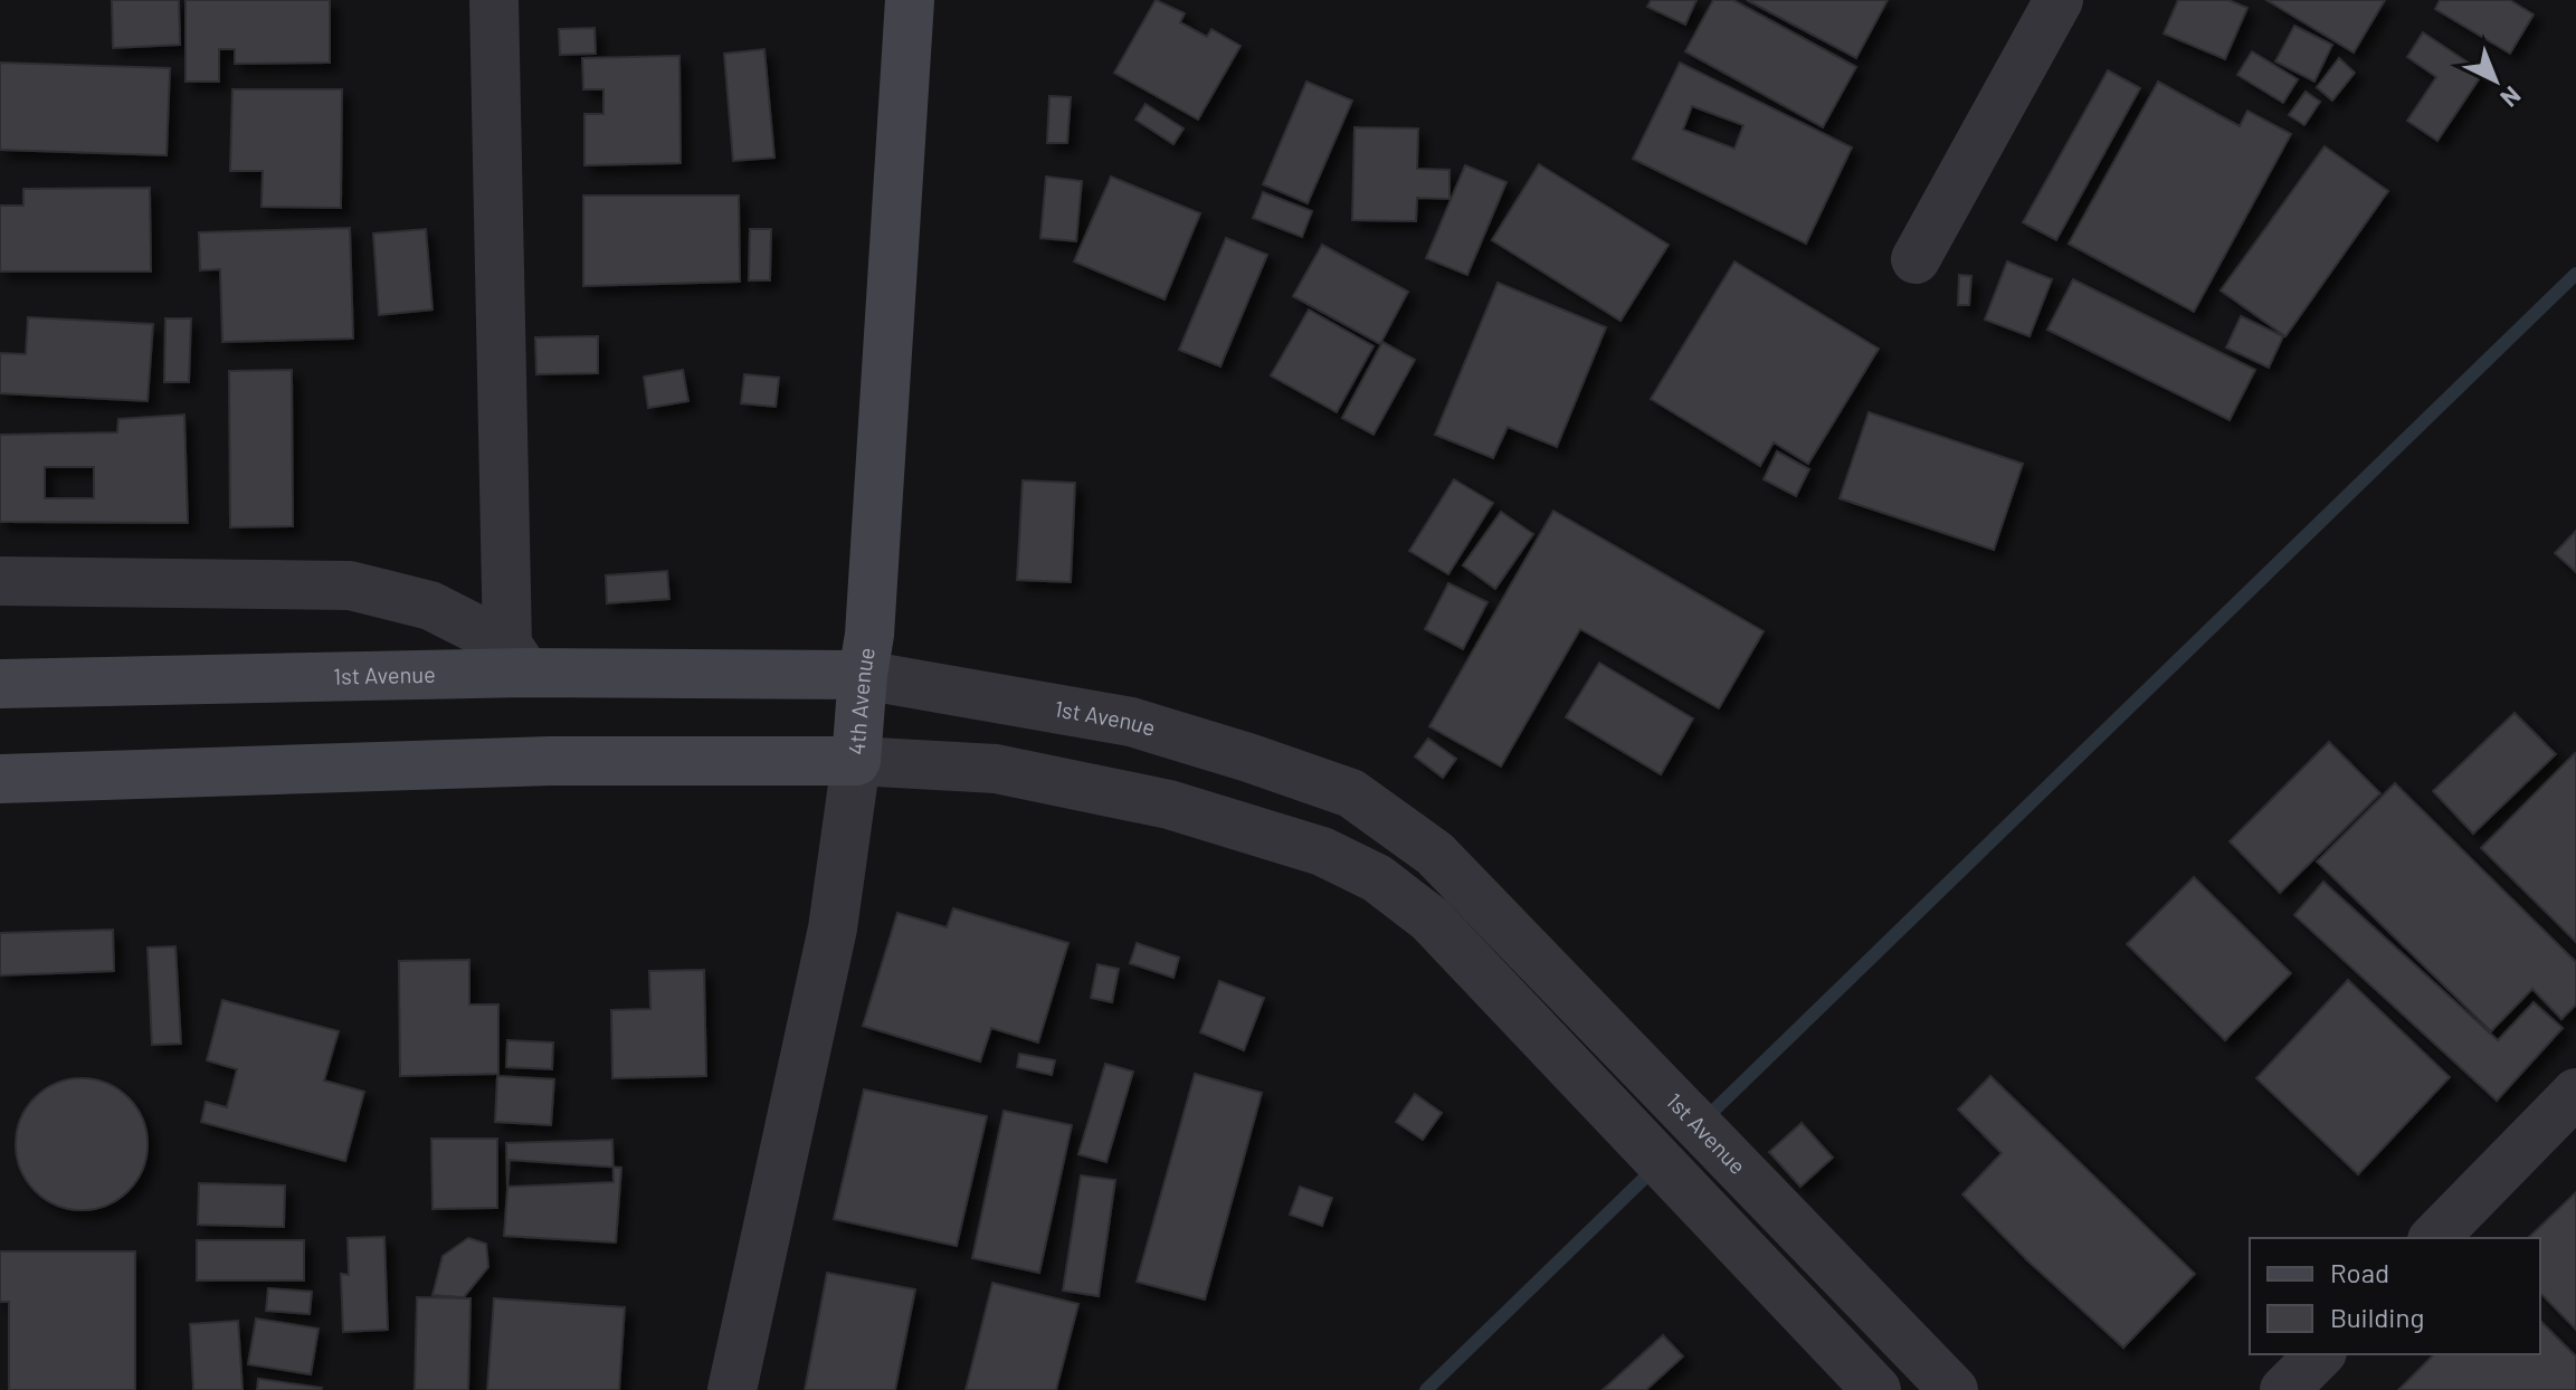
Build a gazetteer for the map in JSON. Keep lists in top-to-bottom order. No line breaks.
{"streets":{"main road":["1st Avenue","4th Avenue"]},"crossings":[["1st Avenue","4th Avenue"]],"legend":["Road","Building"],"north":"bottom right"}
